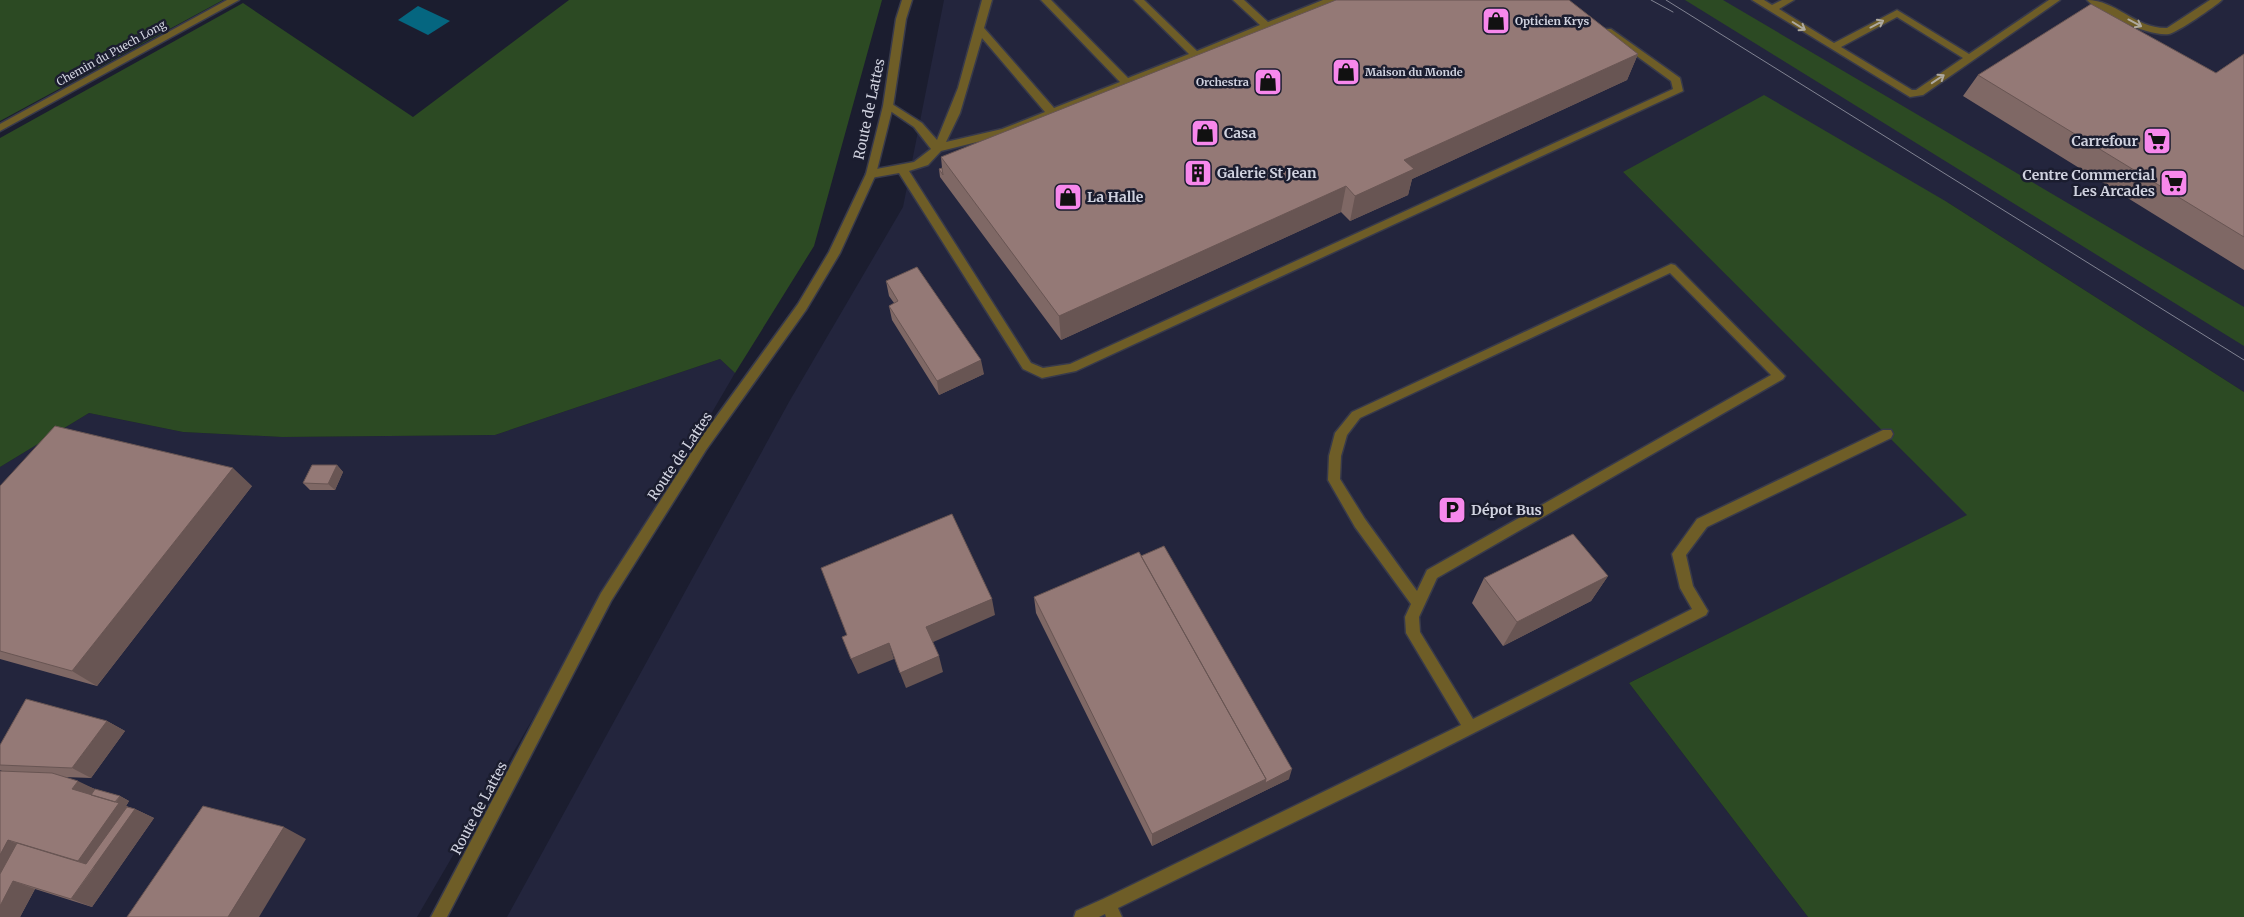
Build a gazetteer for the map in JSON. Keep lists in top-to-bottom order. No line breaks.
{"streets":{"street":["Chemin du Puech Long","Route de Lattes"]},"places":{"shop":["Opticien Krys","Maison du Monde","Orchestra","Casa","La Halle"],"supermarket":["Carrefour","Centre Commercial Les Arcades"],"building":["Galerie St Jean"],"parking":["Dépot Bus"]}}
